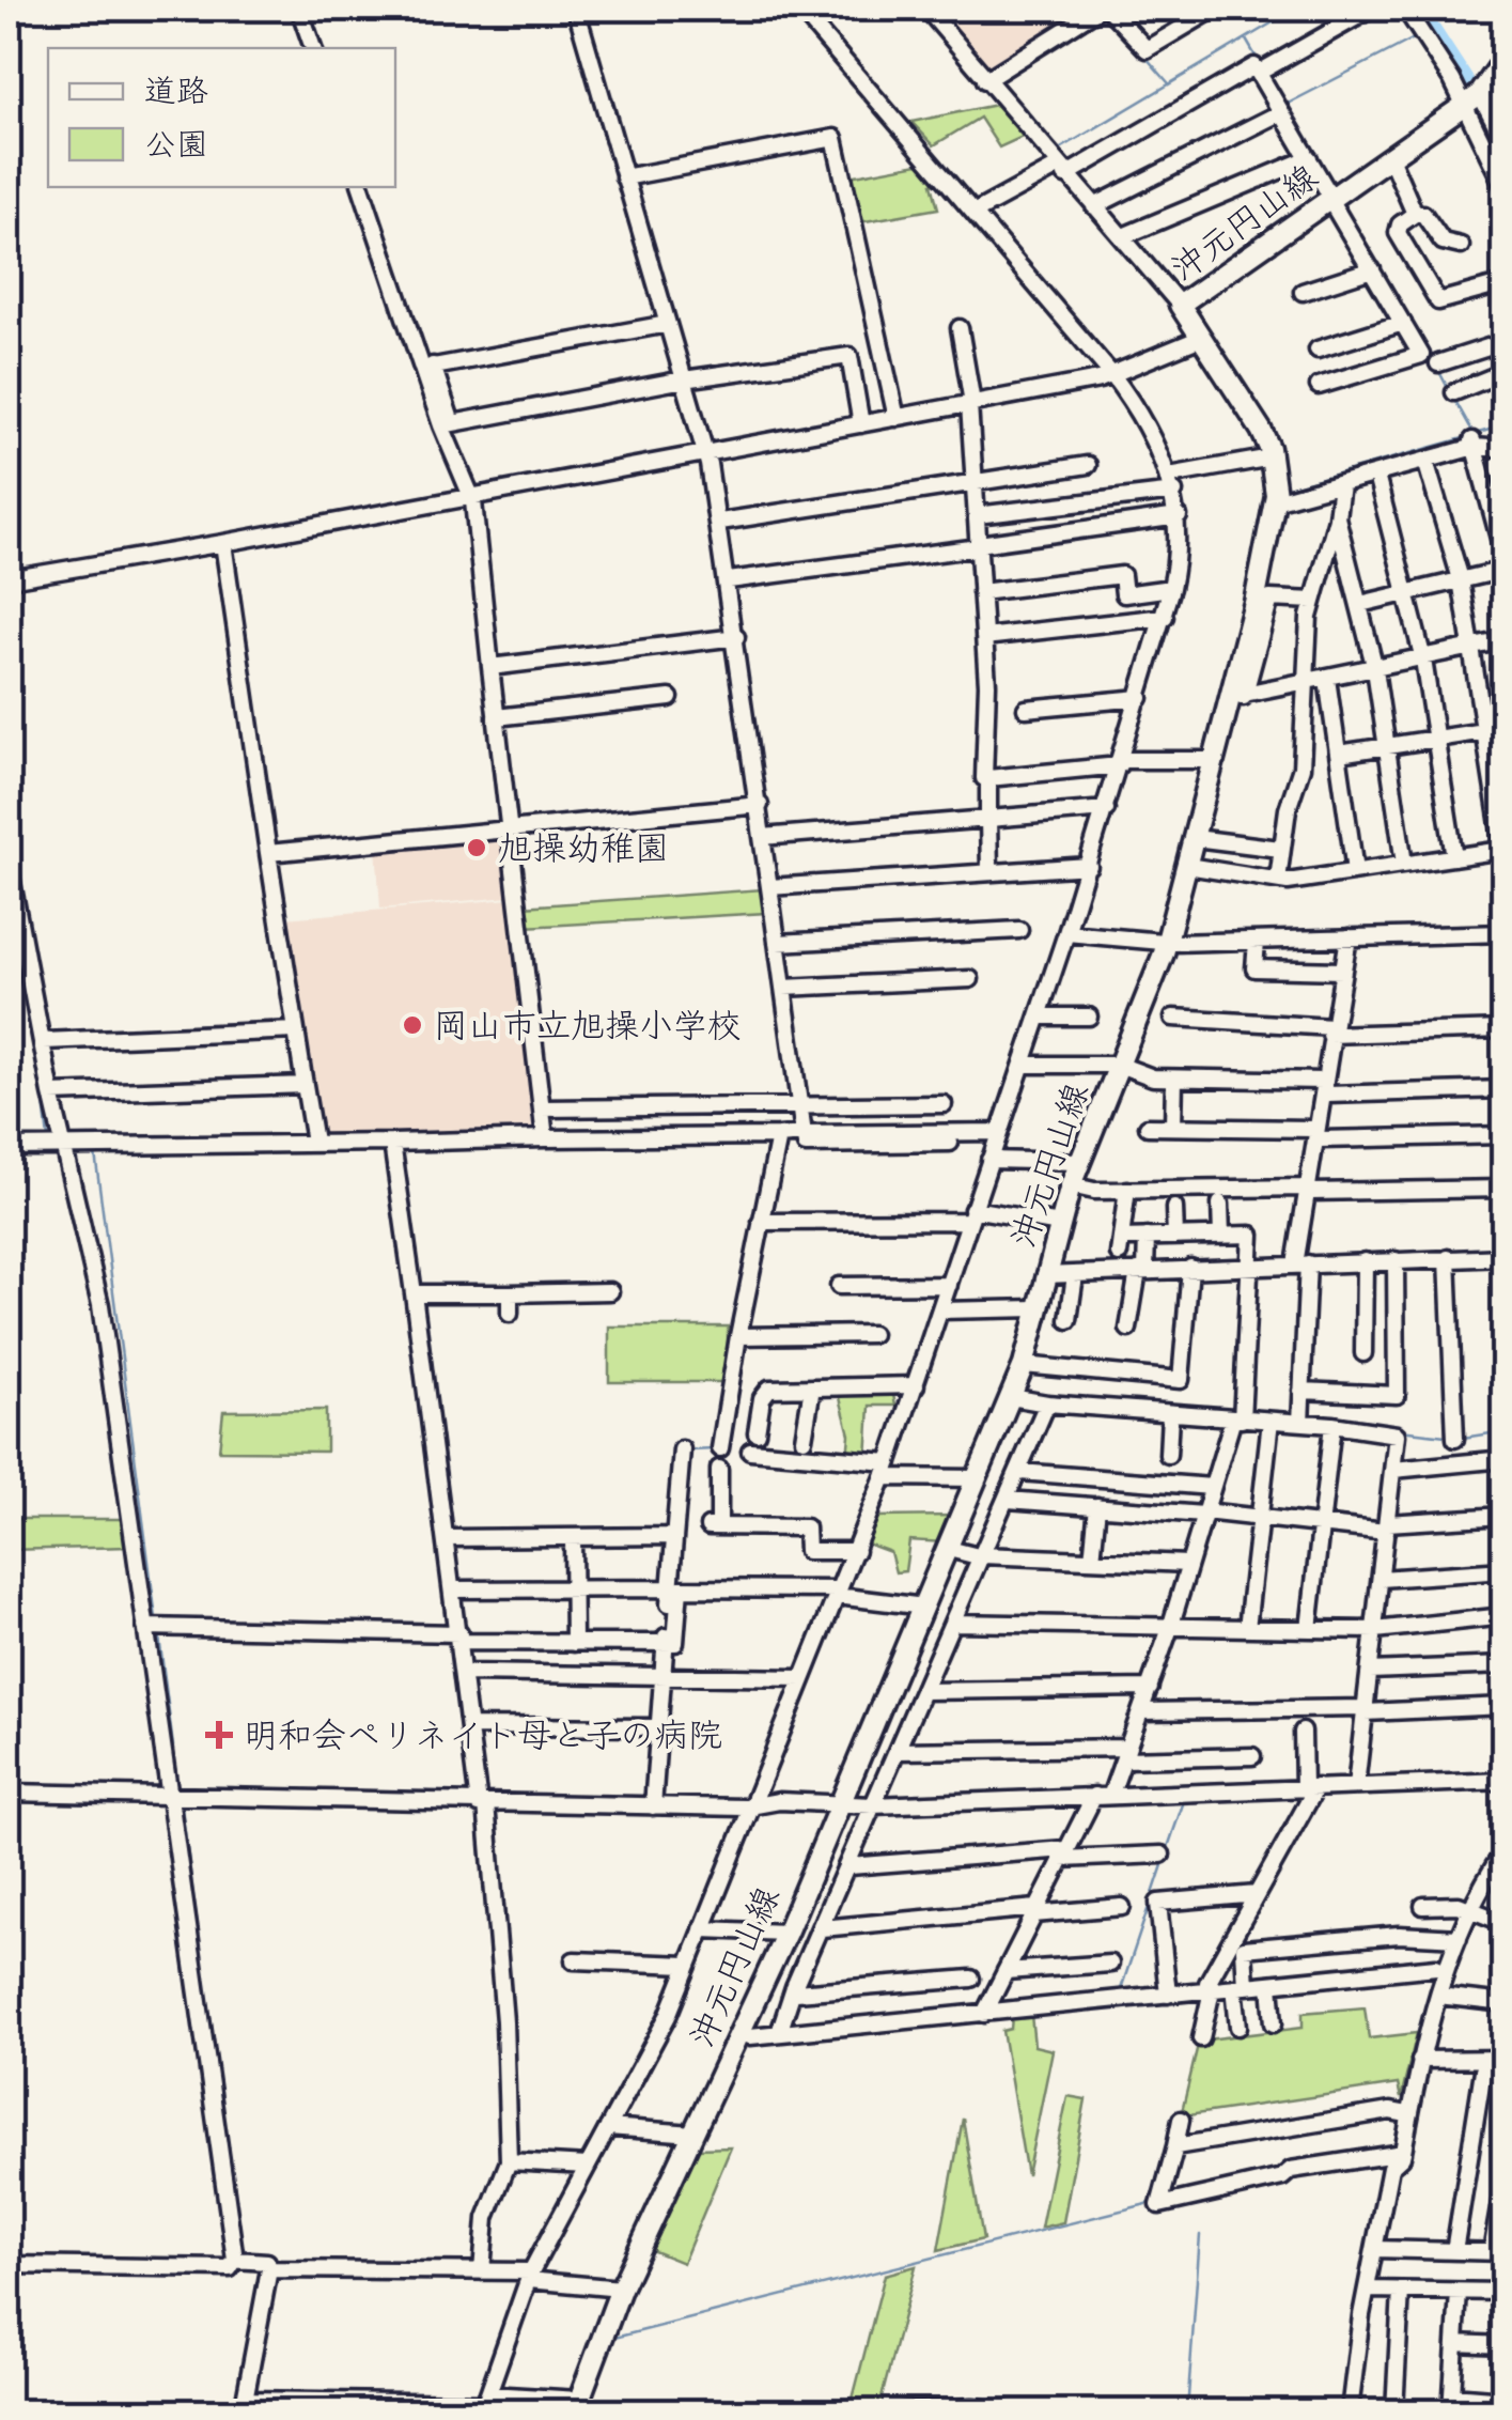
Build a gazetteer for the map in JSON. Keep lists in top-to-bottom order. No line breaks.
{"streets":{"main road":["沖元円山線"]},"places":{"other":["旭操幼稚園","岡山市立旭操小学校"],"health":["明和会ペリネイト母と子の病院"]},"legend":["道路","公園"]}
